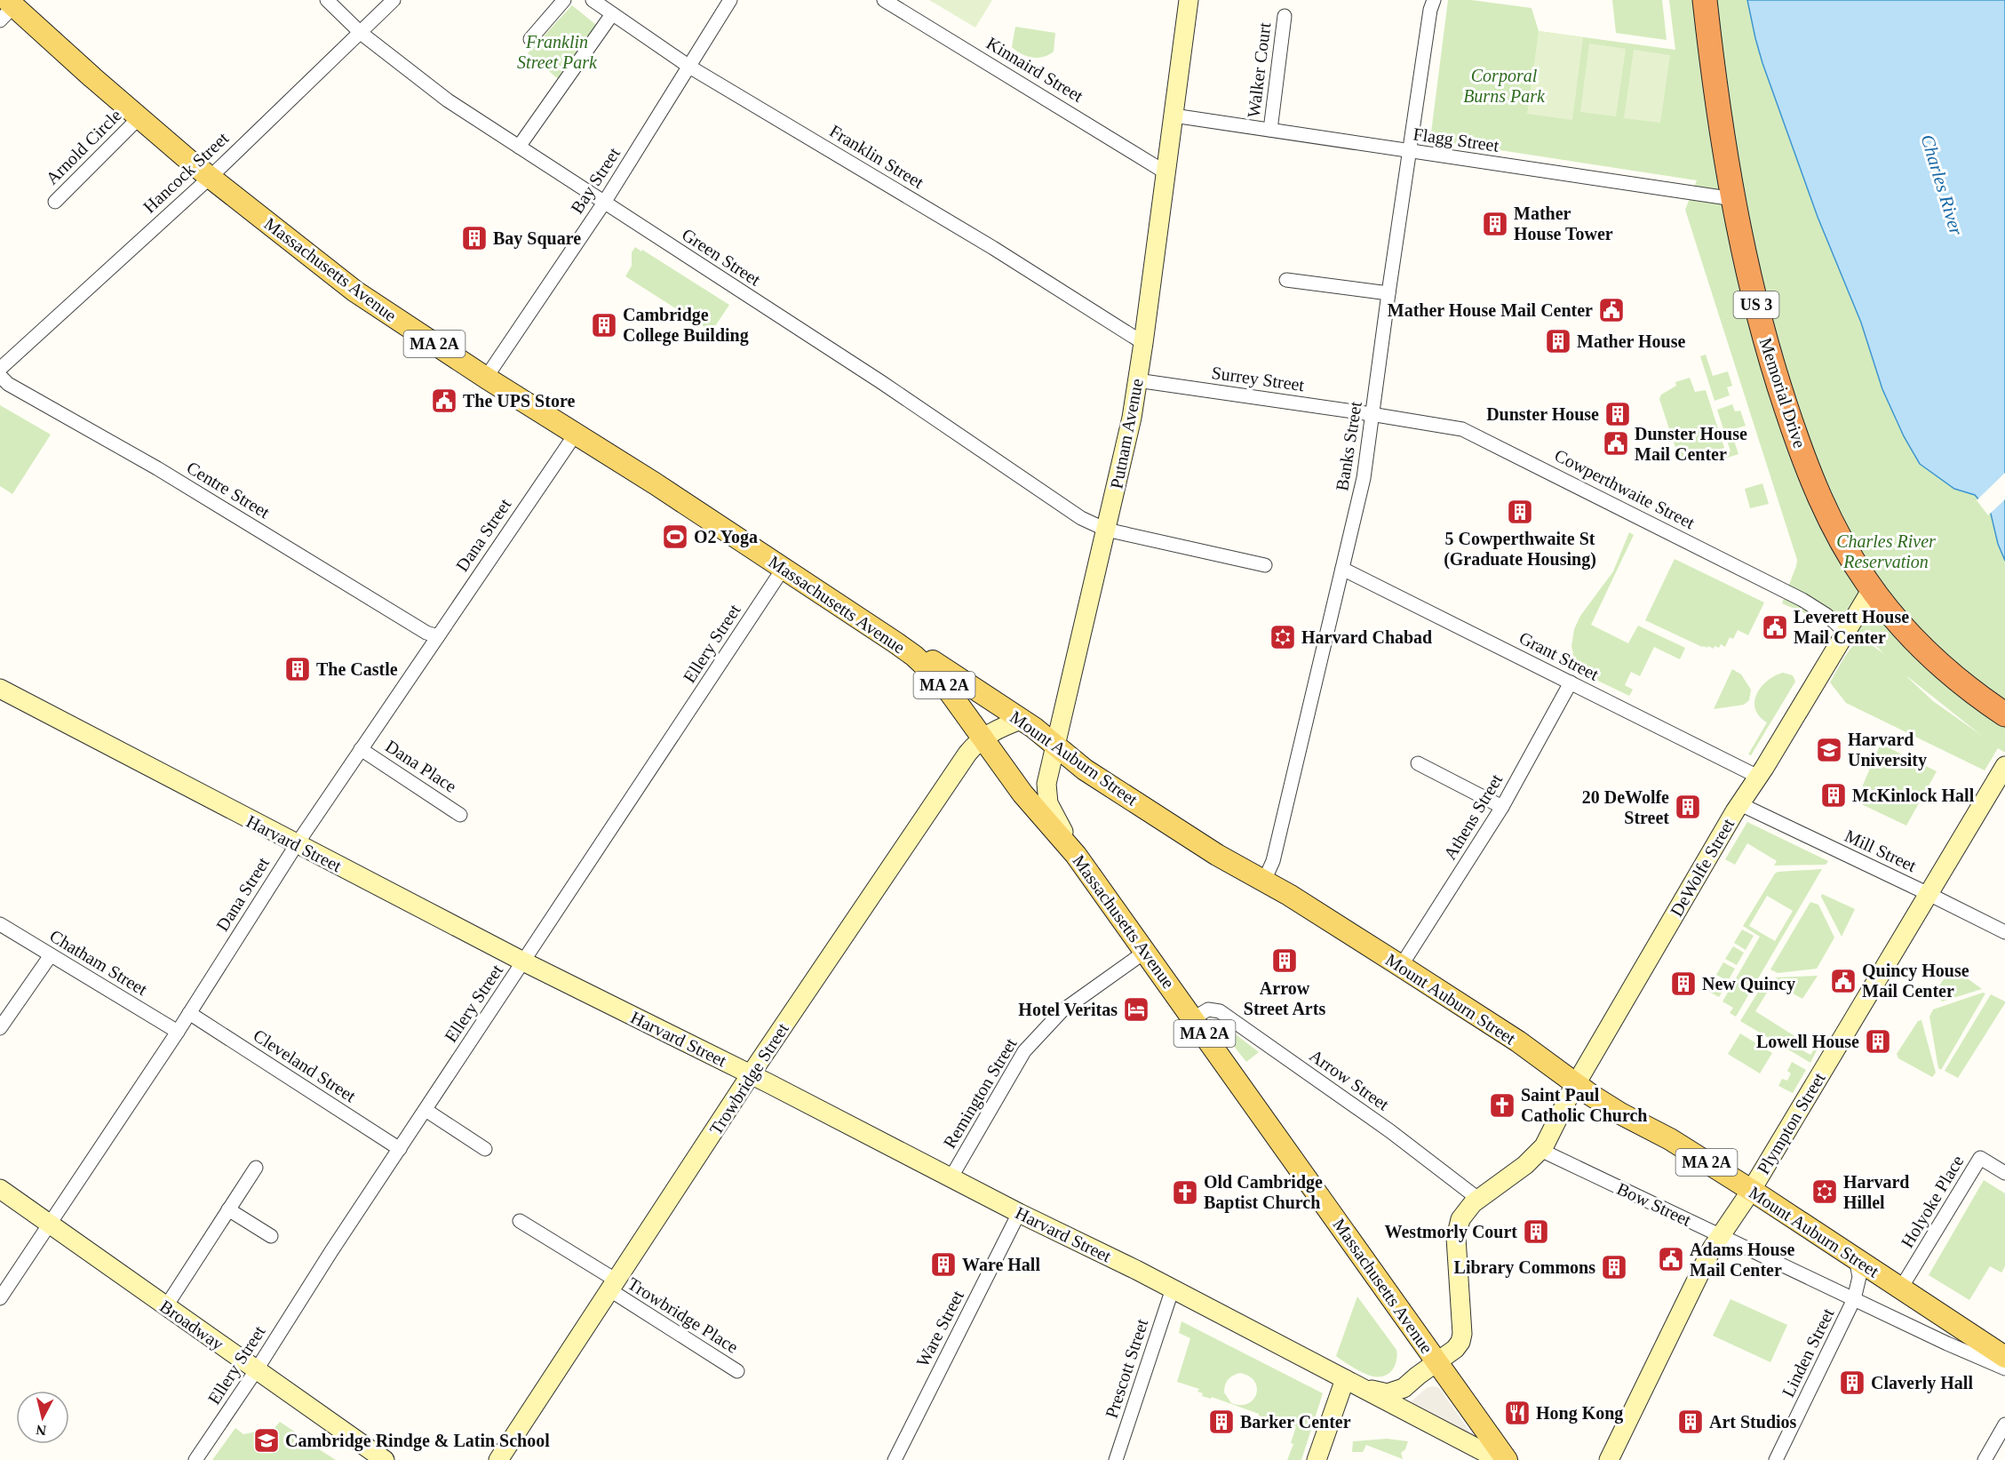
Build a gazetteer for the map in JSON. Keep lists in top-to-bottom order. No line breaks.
{"streets":{"highway":["US 3","Memorial Drive"],"main road":["Massachusetts Avenue","MA 2A","Mount Auburn Street"],"street":["Kinnaird Street","Walker Court","Flagg Street","Arnold Circle","Franklin Street","Hancock Street","Bay Street","Green Street","Surrey Street","Putnam Avenue","Banks Street","Cowperthwaite Street","Centre Street","Dana Street","Ellery Street","Grant Street","Dana Place","Athens Street","Harvard Street","Mill Street","DeWolfe Street","Chatham Street","Cleveland Street","Trowbridge Street","Arrow Street","Remington Street","Plympton Street","Holyoke Place","Bow Street","Trowbridge Place","Broadway","Ware Street","Linden Street","Prescott Street"]},"crossings":[["Kinnaird Street","Putnam Avenue"],["Walker Court","Flagg Street"],["Flagg Street","Memorial Drive"],["Flagg Street","Putnam Avenue"],["Flagg Street","Banks Street"],["Arnold Circle","Massachusetts Avenue"],["Franklin Street","Bay Street"],["Franklin Street","Putnam Avenue"],["Hancock Street","Green Street"],["Hancock Street","Massachusetts Avenue"],["Bay Street","Green Street"],["Bay Street","Massachusetts Avenue"],["Green Street","Putnam Avenue"],["Massachusetts Avenue","Putnam Avenue"],["Massachusetts Avenue","Dana Street"],["Massachusetts Avenue","Ellery Street"],["Massachusetts Avenue","Mount Auburn Street"],["Massachusetts Avenue","Harvard Street"],["Massachusetts Avenue","Trowbridge Street"],["Massachusetts Avenue","Arrow Street"],["Massachusetts Avenue","Remington Street"],["Surrey Street","Putnam Avenue"],["Surrey Street","Banks Street"],["Surrey Street","Cowperthwaite Street"],["Memorial Drive","DeWolfe Street"],["Putnam Avenue","Mount Auburn Street"],["Banks Street","Cowperthwaite Street"],["Banks Street","Grant Street"],["Banks Street","Mount Auburn Street"],["Cowperthwaite Street","DeWolfe Street"],["Centre Street","Dana Street"],["Dana Street","Dana Place"],["Dana Street","Harvard Street"],["Dana Street","Chatham Street"],["Dana Street","Cleveland Street"],["Dana Street","Broadway"],["Ellery Street","Harvard Street"],["Ellery Street","Cleveland Street"],["Ellery Street","Broadway"],["Grant Street","Athens Street"],["Grant Street","DeWolfe Street"],["Mount Auburn Street","Athens Street"],["Mount Auburn Street","DeWolfe Street"],["Mount Auburn Street","Trowbridge Street"],["Mount Auburn Street","Plympton Street"],["Mount Auburn Street","Holyoke Place"],["Mount Auburn Street","Linden Street"],["Harvard Street","Trowbridge Street"],["Harvard Street","Remington Street"],["Harvard Street","Ware Street"],["Harvard Street","Prescott Street"],["Mill Street","DeWolfe Street"],["Mill Street","Plympton Street"],["DeWolfe Street","Bow Street"],["Trowbridge Street","Trowbridge Place"],["Plympton Street","Bow Street"],["Bow Street","Linden Street"]],"water":["Charles River"],"parks":["Franklin Street Park","Corporal Burns Park","Charles River Reservation"],"places":{"building":["Mather House Tower","Bay Square","Cambridge College Building","Mather House","Dunster House","5 Cowperthwaite St (Graduate Housing)","The Castle","McKinlock Hall","20 DeWolfe Street","Arrow Street Arts","New Quincy","Lowell House","Westmorly Court","Ware Hall","Library Commons","Claverly Hall","Barker Center","Art Studios"],"public building":["Mather House Mail Center","The UPS Store","Dunster House Mail Center","Leverett House Mail Center","Quincy House Mail Center","Adams House Mail Center"],"sports":["O2 Yoga"],"synagogue":["Harvard Chabad","Harvard Hillel"],"school or university":["Harvard University","Cambridge Rindge & Latin School"],"hotel":["Hotel Veritas"],"church":["Saint Paul Catholic Church","Old Cambridge Baptist Church"],"restaurant":["Hong Kong"]},"north":"bottom"}
